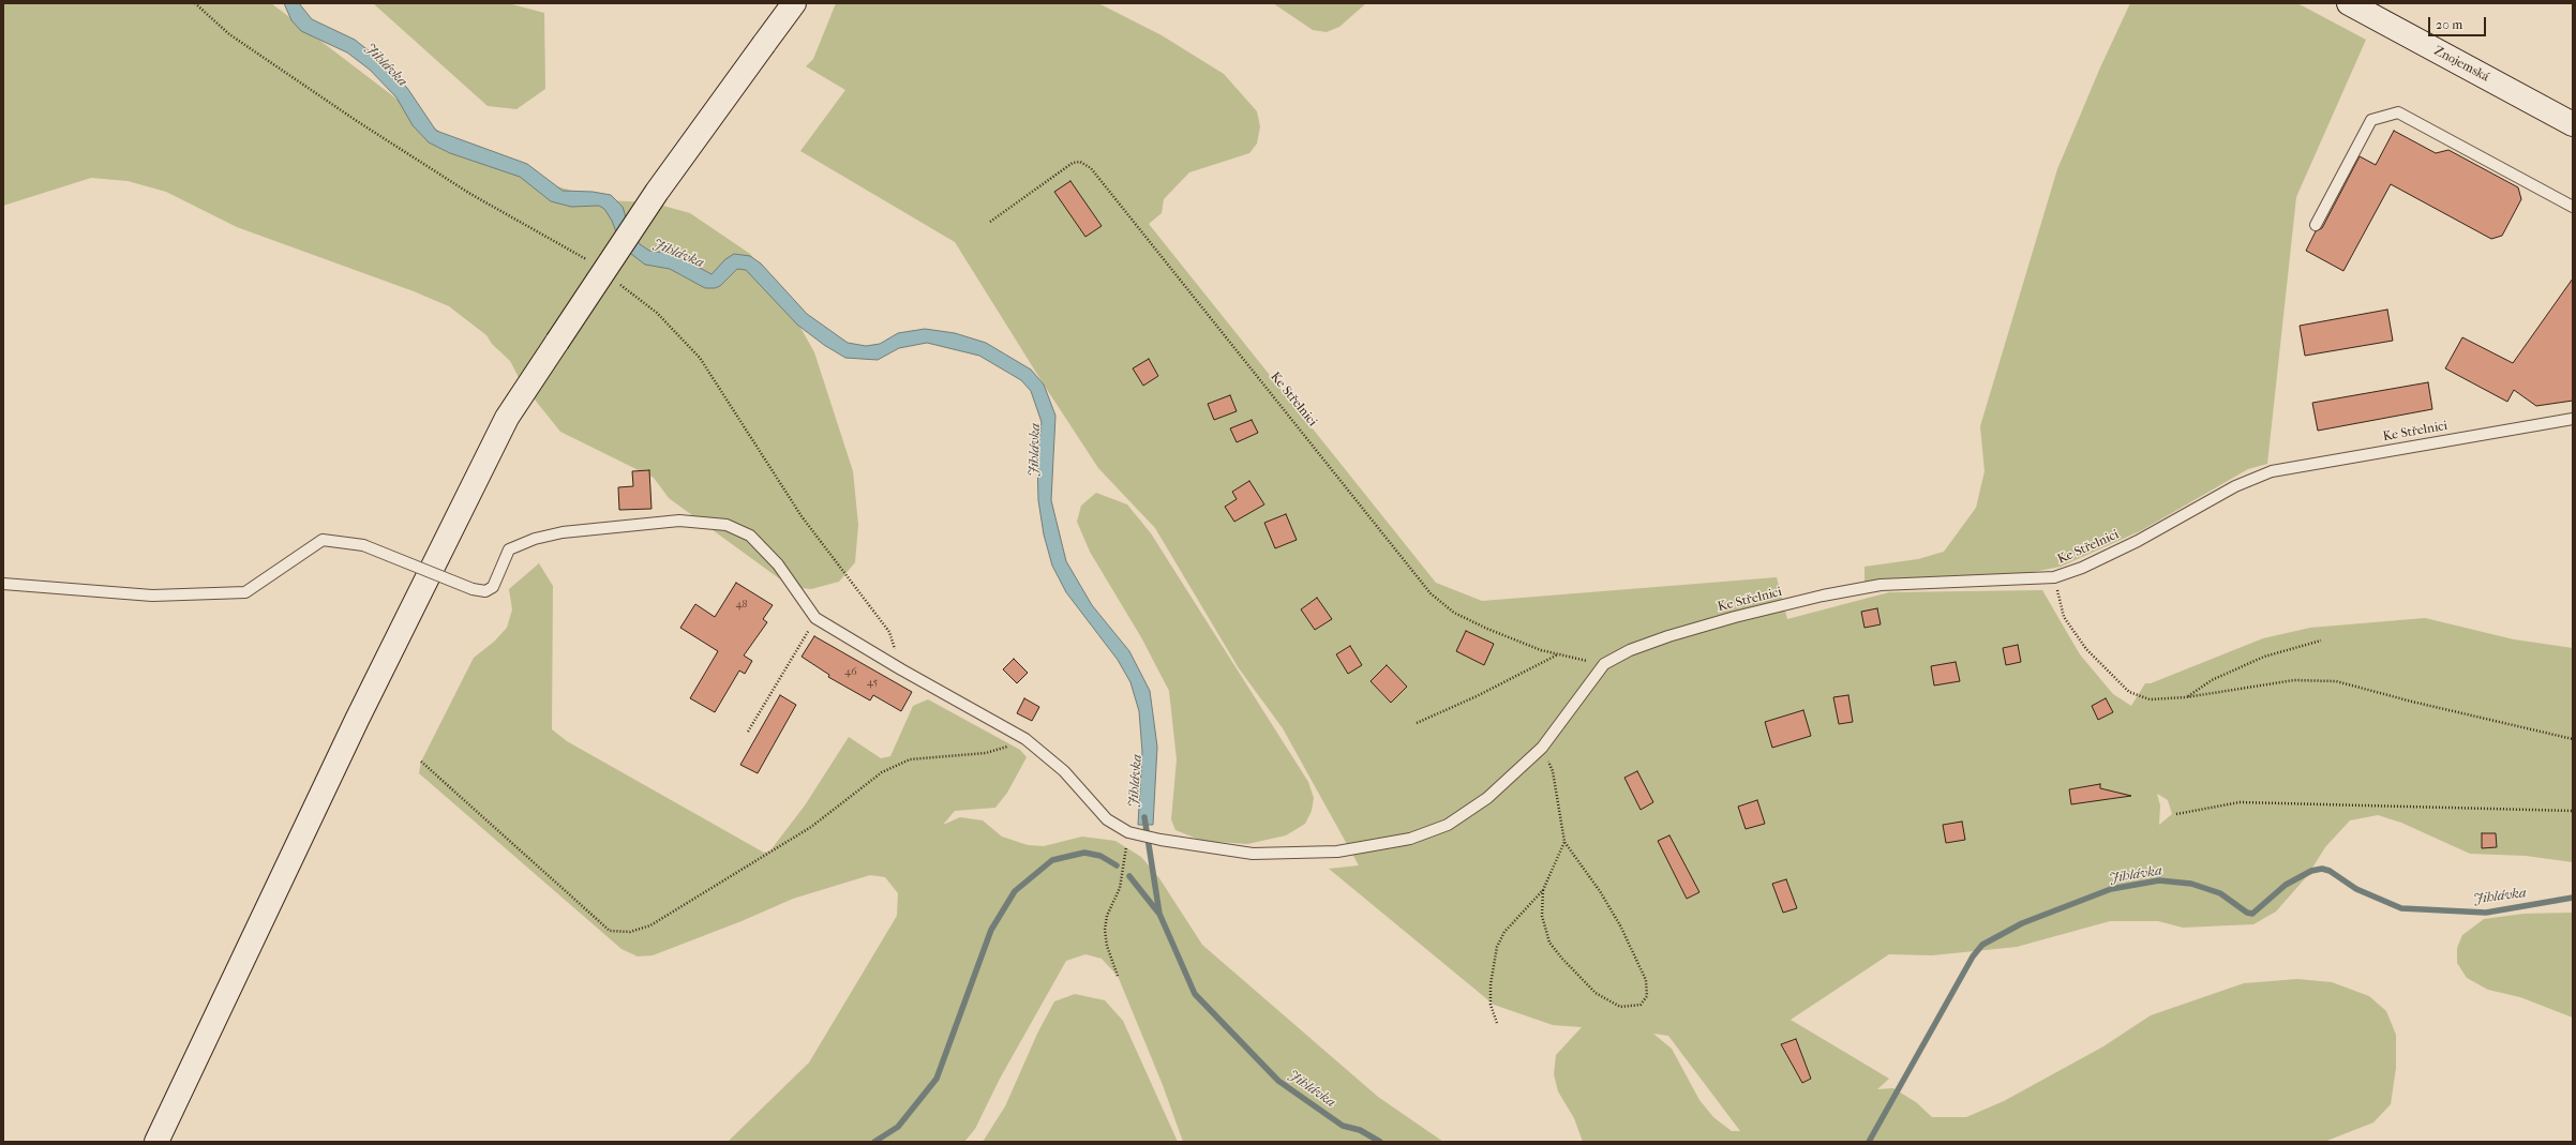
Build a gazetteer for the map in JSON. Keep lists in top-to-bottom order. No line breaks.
{"streets":{"main road":["Znojemská"],"lane":["Ke Střelnici"]},"water":["Jihlávka"],"house_numbers":["48","46","45"],"scale_bar":"20 m"}
